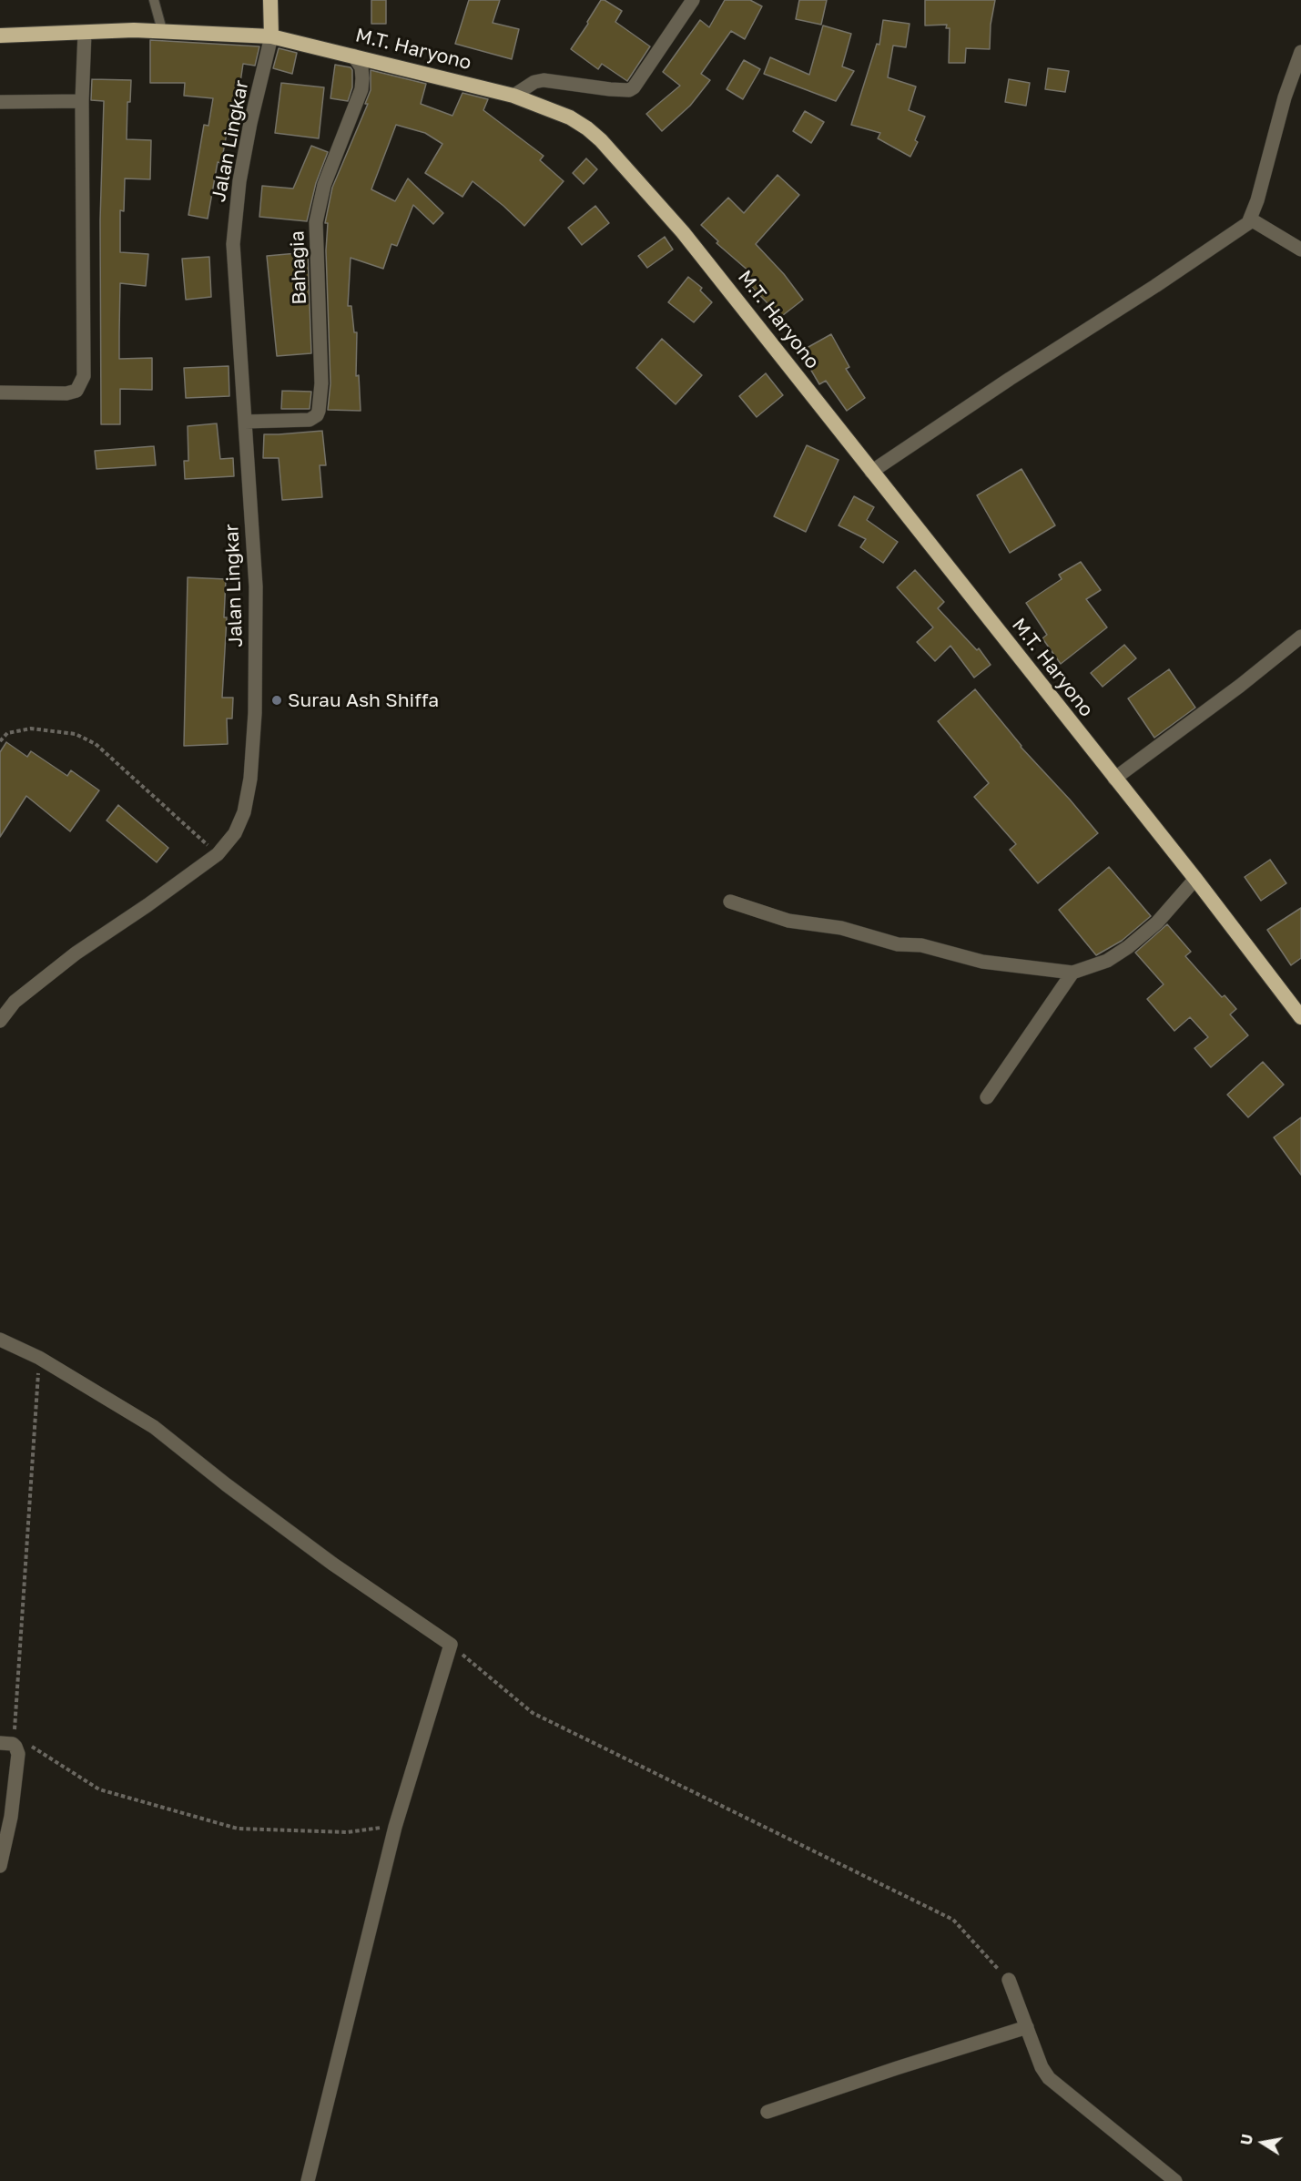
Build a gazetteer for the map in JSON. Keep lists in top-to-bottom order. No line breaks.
{"streets":{"highway":["M.T. Haryono"],"street":["Jalan Lingkar","Bahagia"]},"crossings":[["M.T. Haryono","Jalan Lingkar"],["M.T. Haryono","Bahagia"],["Jalan Lingkar","Bahagia"]],"places":["Surau Ash Shiffa"],"north":"left"}
